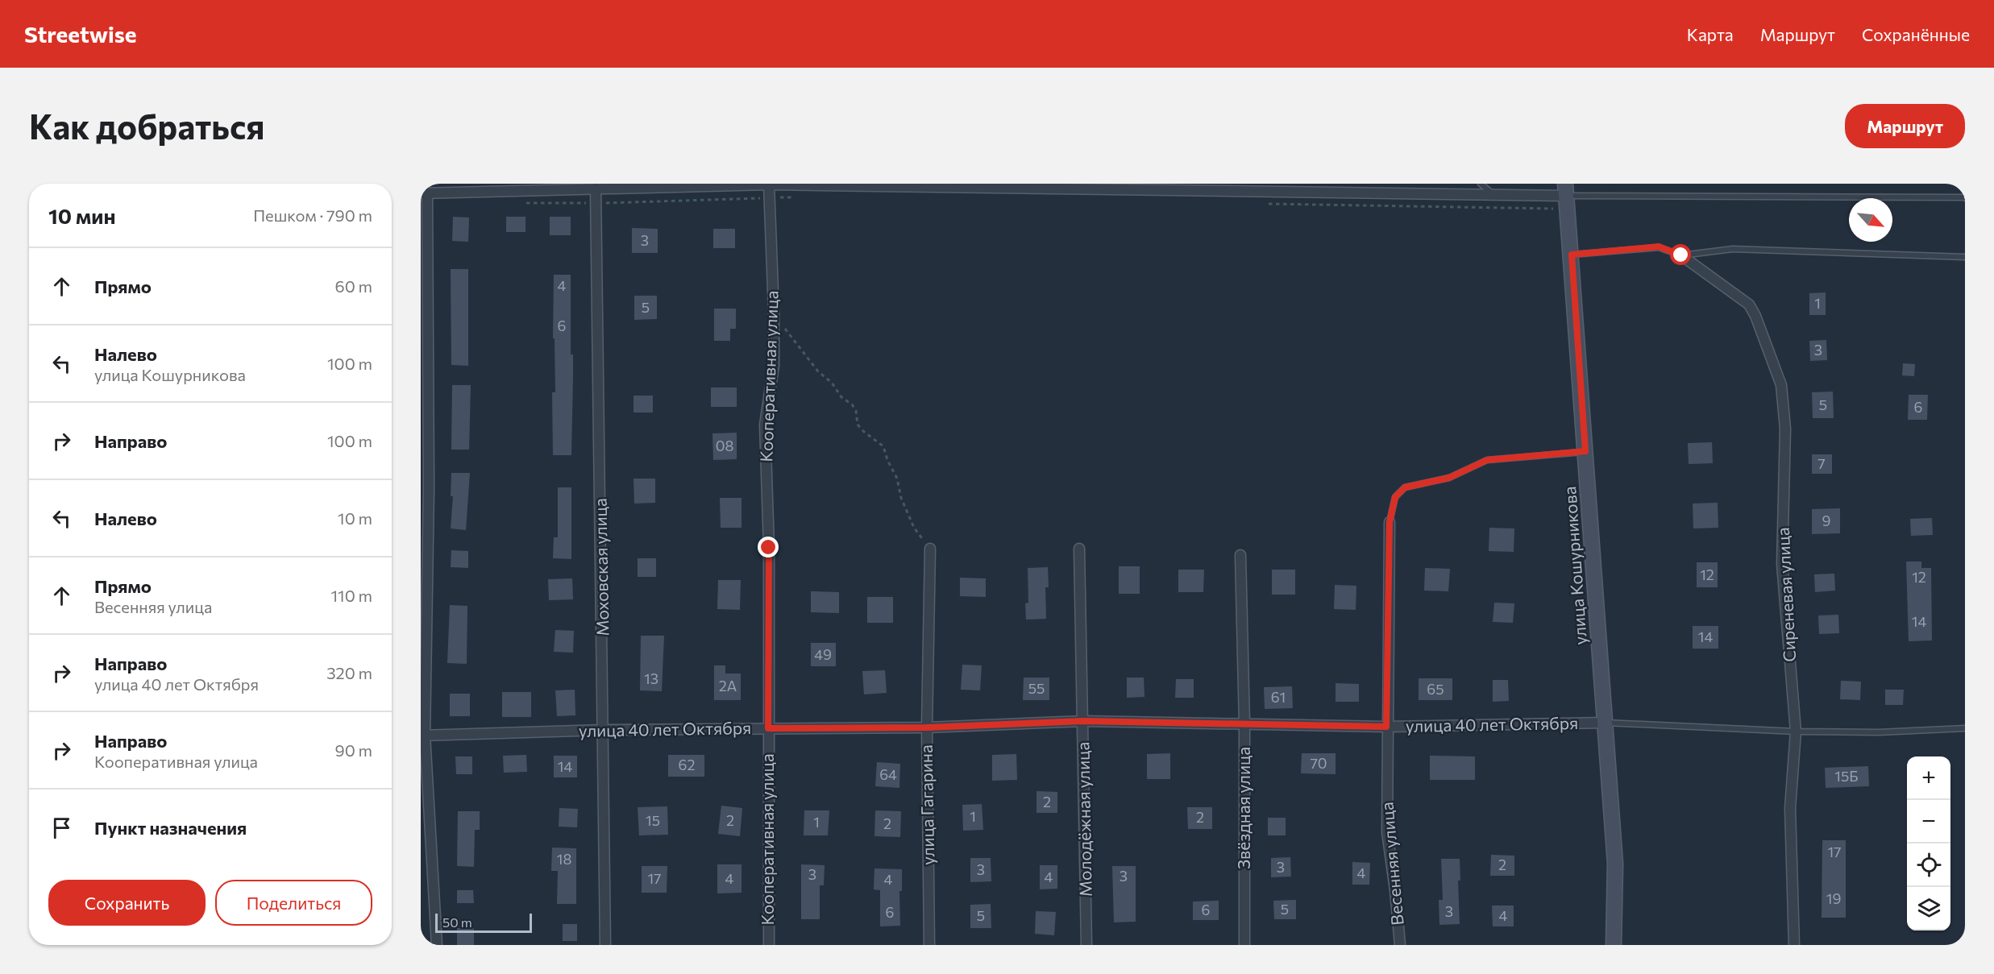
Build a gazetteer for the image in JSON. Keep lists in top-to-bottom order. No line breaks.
{"streets":{"main road":["улица Кошурникова"],"street":["Кооперативная улица","Моховская улица","Сиреневая улица","улица 40 лет Октября","улица Гагарина","Звёздная улица","Молодёжная улица","Весенняя улица"]},"crossings":[["Кооперативная улица","улица 40 лет Октября"],["улица Кошурникова","улица 40 лет Октября"],["Моховская улица","улица 40 лет Октября"],["улица 40 лет Октября","улица Гагарина"],["улица 40 лет Октября","Звёздная улица"],["улица 40 лет Октября","Молодёжная улица"],["улица 40 лет Октября","Весенняя улица"]],"house_numbers":["3","4","1","5","6","3","5","6","08","7","9","12","12","14","14","49","13","2А","55","65","61","70","62","14","64","15Б","2","1","2","15","2","1","2","17","18","2","3","3","4","3","3","4","17","4","4","19","5","6","3","6","5","4"],"scale_bar":"50 m","north":"bottom right","page":{"header":"Streetwise","nav":["Карта","Маршрут","Сохранённые"],"buttons":["Маршрут",["Сохранить","Поделиться"]],"title":"Как добраться","heading":["10 мин","Пешком · 790 m"],"list":[["Прямо","60 m"],["Налево","улица Кошурникова","100 m"],["Направо","100 m"],["Налево","10 m"],["Прямо","Весенняя улица","110 m"],["Направо","улица 40 лет Октября","320 m"],["Направо","Кооперативная улица","90 m"],"Пункт назначения"],"map_buttons":["+","−"],"scale":"50 m"}}
